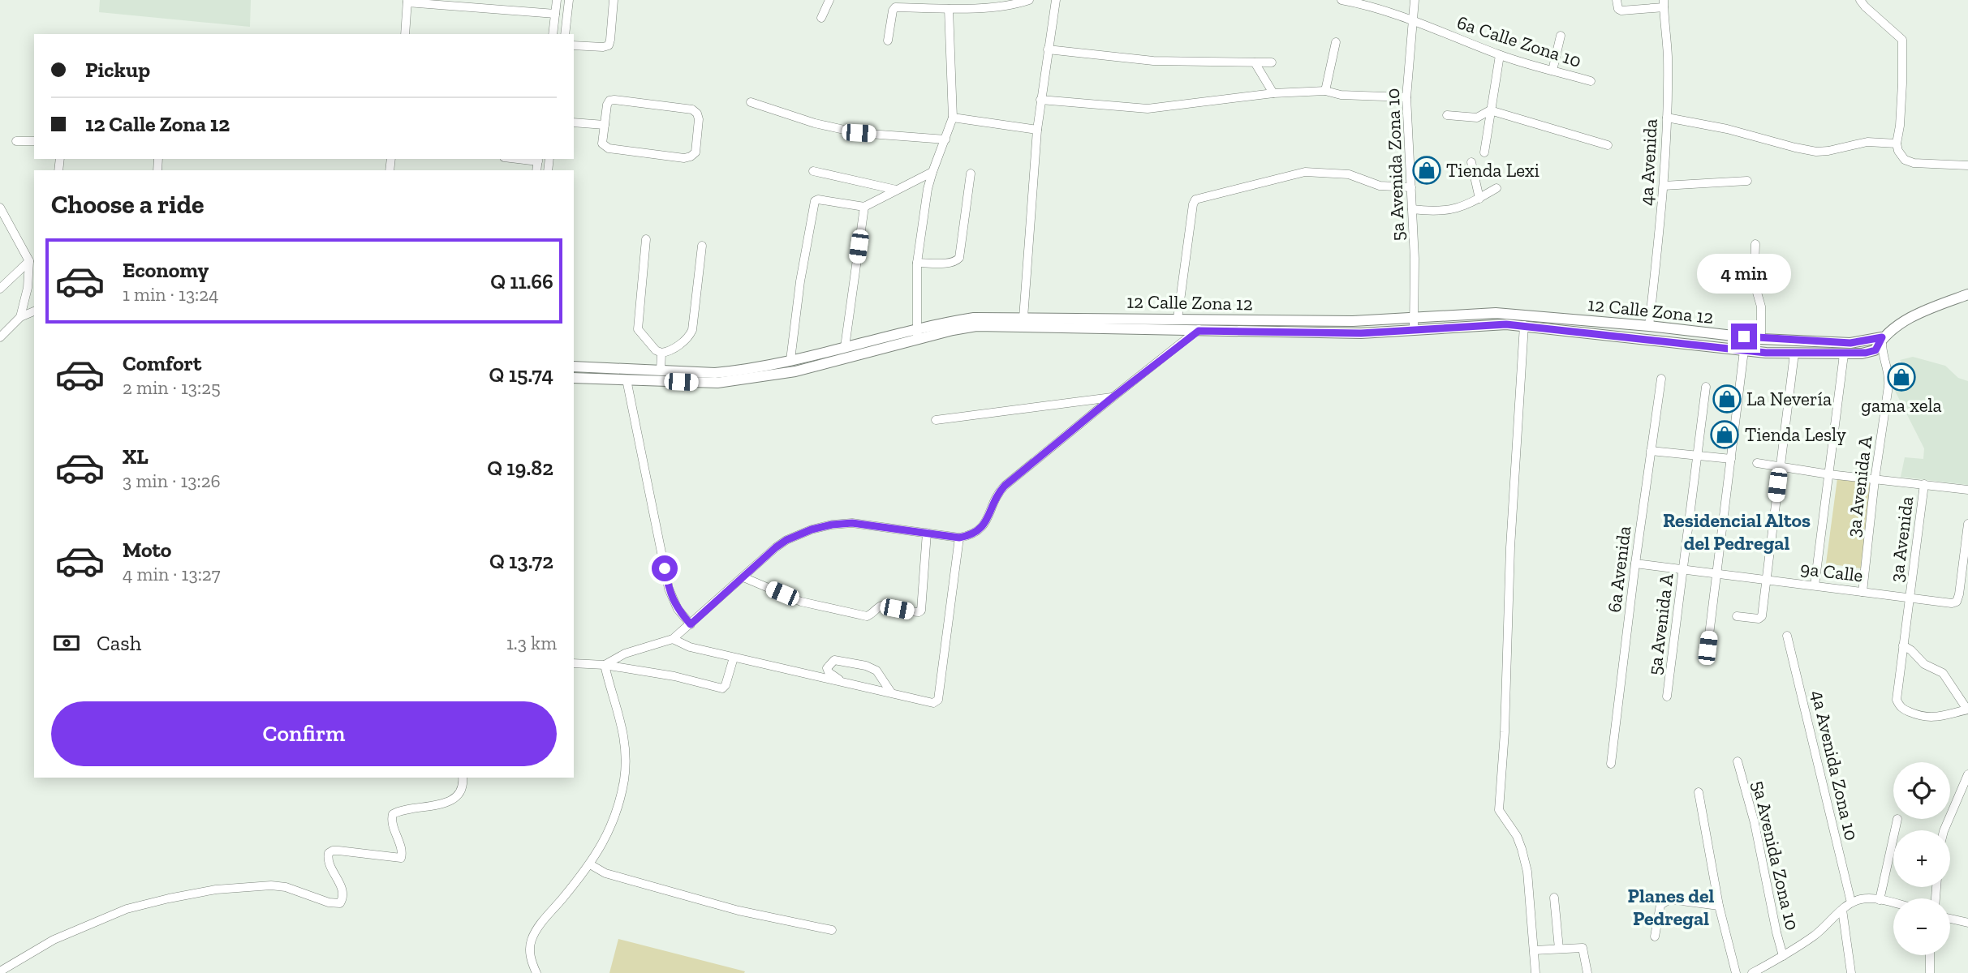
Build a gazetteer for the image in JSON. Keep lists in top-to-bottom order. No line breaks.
{"streets":{"street":["6a Calle Zona 10","4a Avenida","5a Avenida Zona 10","12 Calle Zona 12","3a Avenida A","3a Avenida","6a Avenida","9a Calle","5a Avenida A","4a Avenida Zona 10"]},"crossings":[["6a Calle Zona 10","5a Avenida Zona 10"],["4a Avenida","12 Calle Zona 12"],["5a Avenida Zona 10","12 Calle Zona 12"],["12 Calle Zona 12","3a Avenida A"],["3a Avenida A","9a Calle"],["3a Avenida","9a Calle"],["6a Avenida","9a Calle"],["9a Calle","5a Avenida A"]],"districts":["Residencial Altos del Pedregal","Planes del Pedregal"],"places":{"shop":["Tienda Lexi","gama xela","La Nevería","Tienda Lesly"]},"page":{"banner":["Pickup","12 Calle Zona 12"],"heading":"Choose a ride","list":[{"name":"Economy","note":"1 min · 13:24","value":"Q 11.66"},{"name":"Comfort","note":"2 min · 13:25","value":"Q 15.74"},{"name":"XL","note":"3 min · 13:26","value":"Q 19.82"},{"name":"Moto","note":"4 min · 13:27","value":"Q 13.72"}],"bubble":"4 min","pay":["Cash","1.3 km"],"buttons":"Confirm","map_buttons":["+","−"]}}
